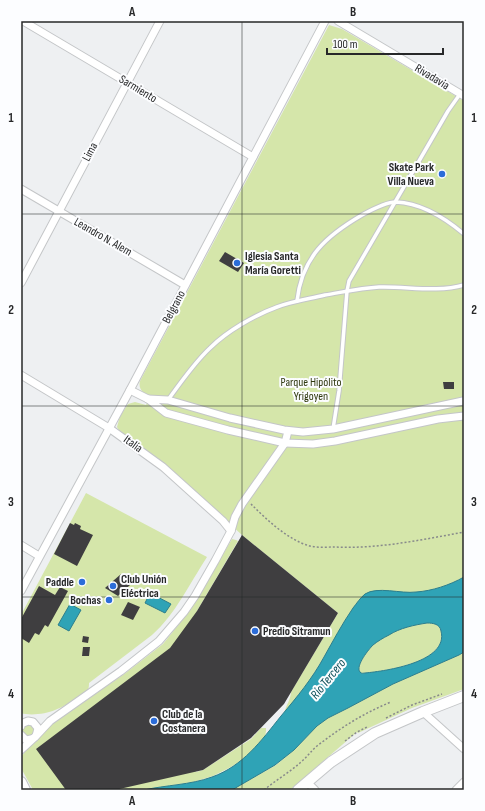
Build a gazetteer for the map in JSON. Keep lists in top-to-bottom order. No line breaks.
{"streets":{"street":["Rivadavia","Sarmiento","Lima","Leandro N. Alem","Belgrano","Italia"]},"crossings":[["Sarmiento","Lima"],["Sarmiento","Belgrano"],["Lima","Leandro N. Alem"],["Leandro N. Alem","Belgrano"],["Belgrano","Italia"]],"water":["Río Tercero"],"parks":["Parque Hipólito Yrigoyen"],"places":["Skate Park Villa Nueva","Iglesia Santa María Goretti","Paddle","Club Unión Eléctrica","Bochas","Predio Sitramun","Club de la Costanera"],"scale_bar":"100 m","grid":{"columns":["A","B"],"rows":["1","2","3","4"]}}
